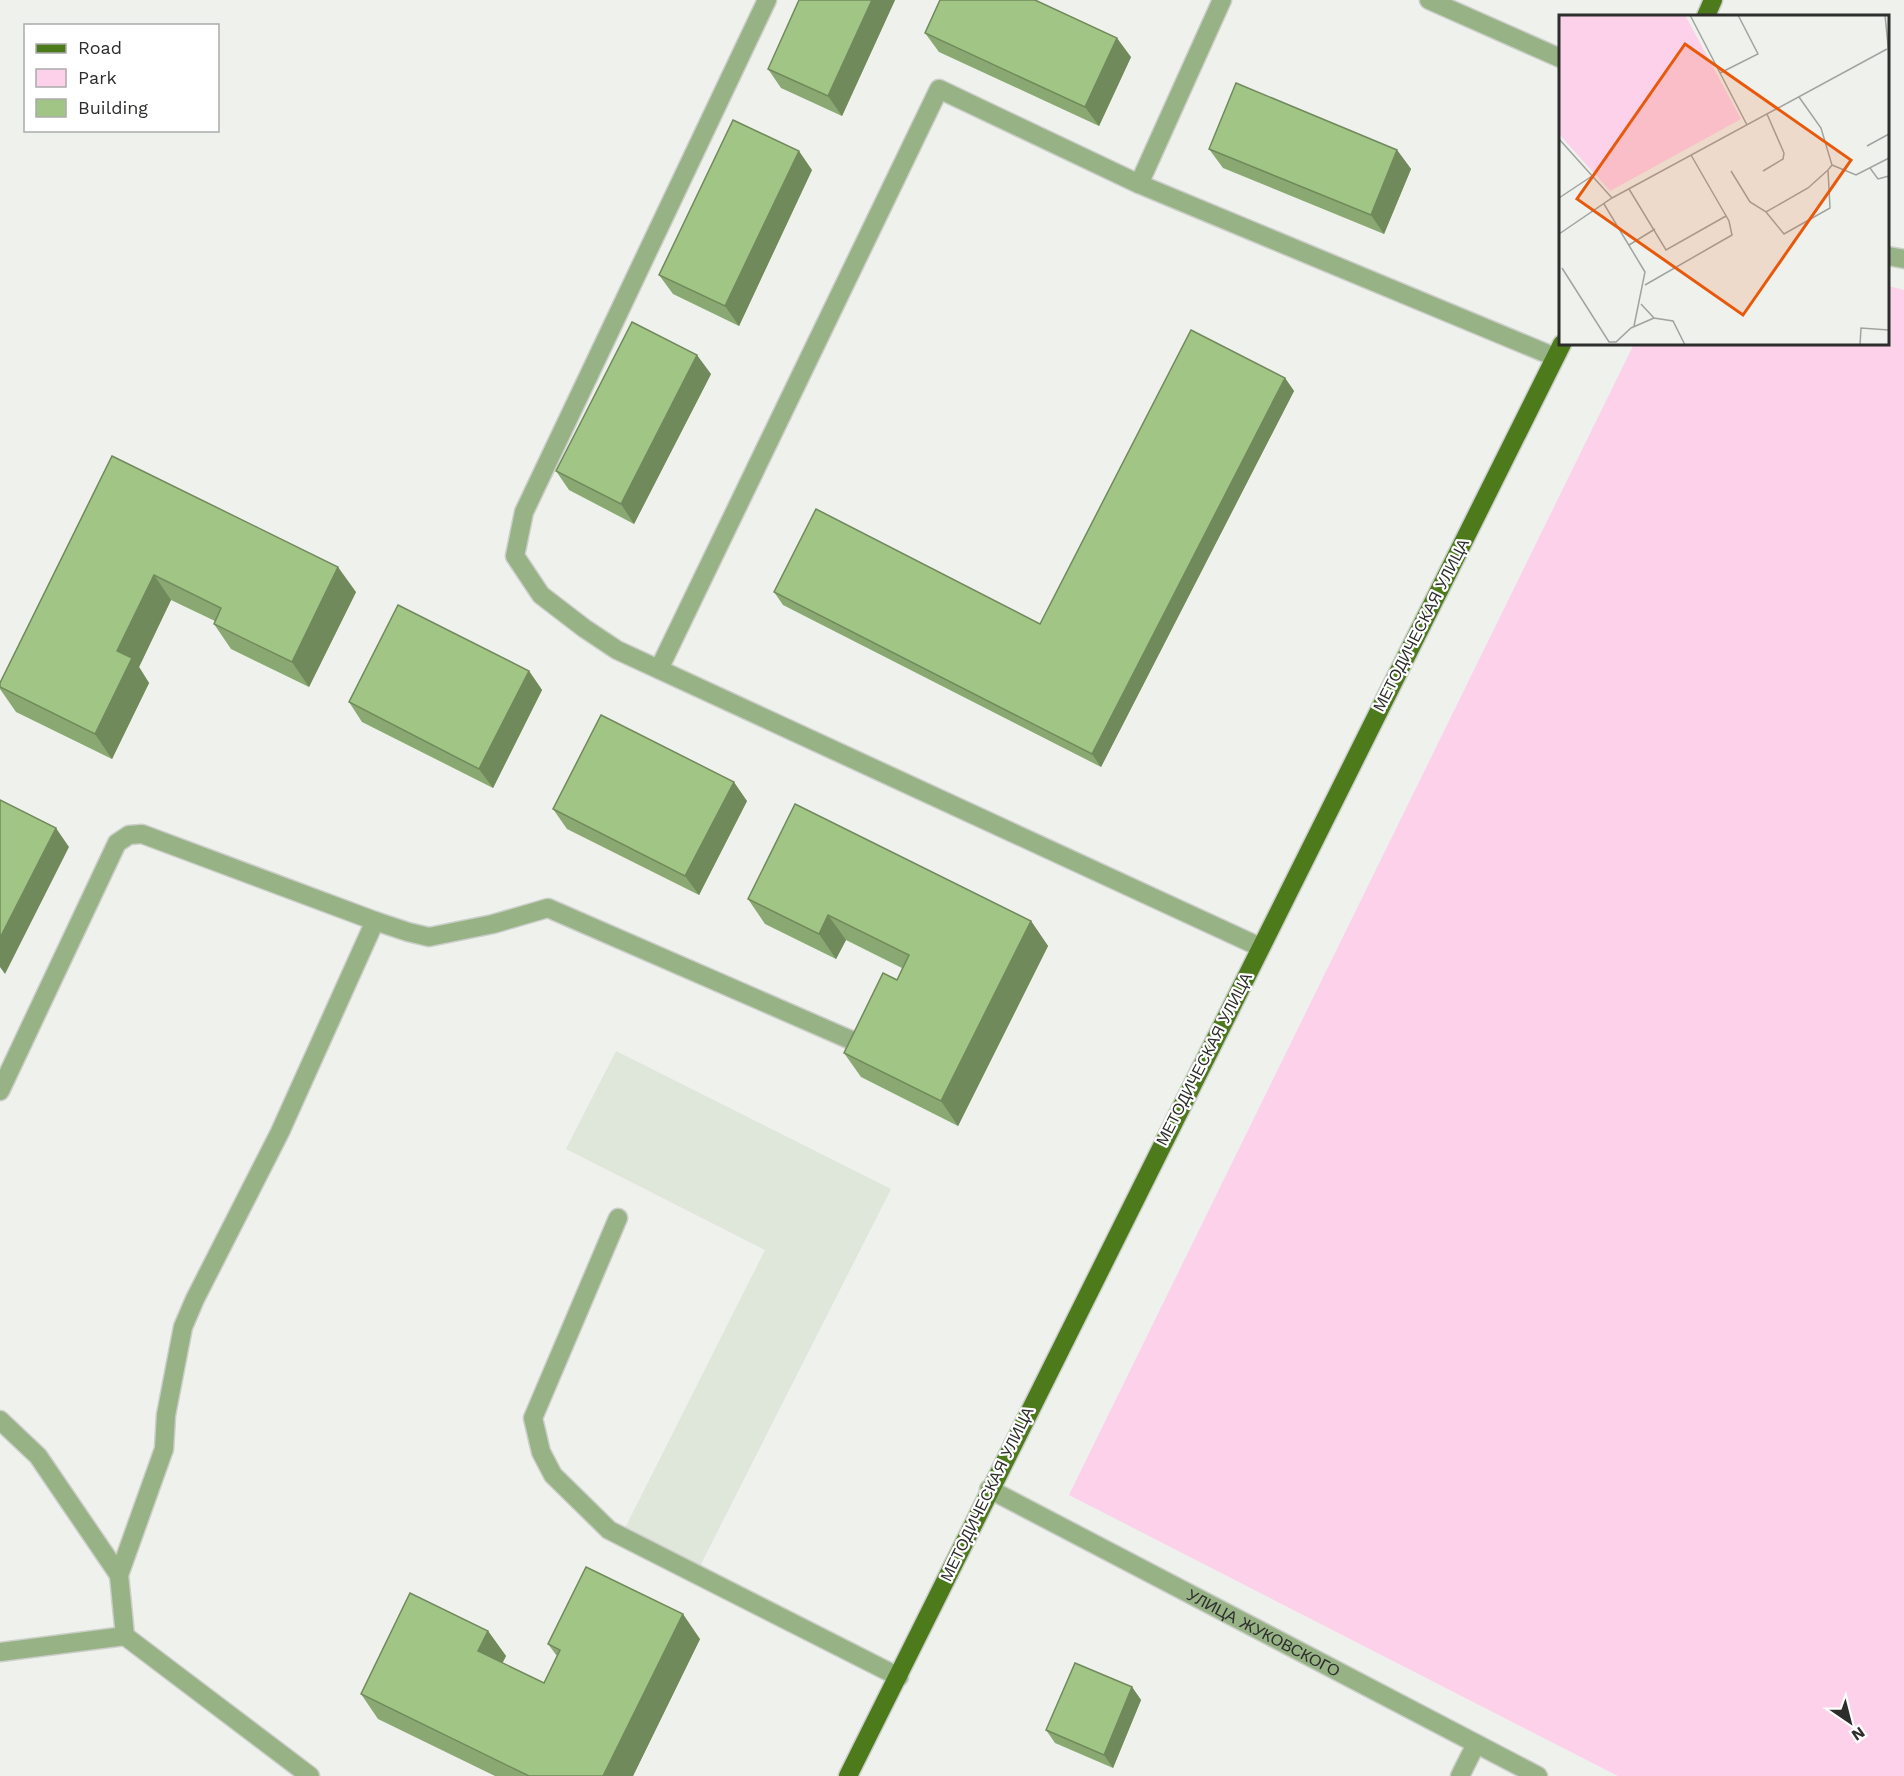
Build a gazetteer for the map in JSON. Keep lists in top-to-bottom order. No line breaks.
{"streets":{"main road":["МЕТОДИЧЕСКАЯ УЛИЦА"],"street":["УЛИЦА ЖУКОВСКОГО"]},"crossings":[["МЕТОДИЧЕСКАЯ УЛИЦА","УЛИЦА ЖУКОВСКОГО"]],"legend":["Road","Park","Building"],"north":"bottom right"}
